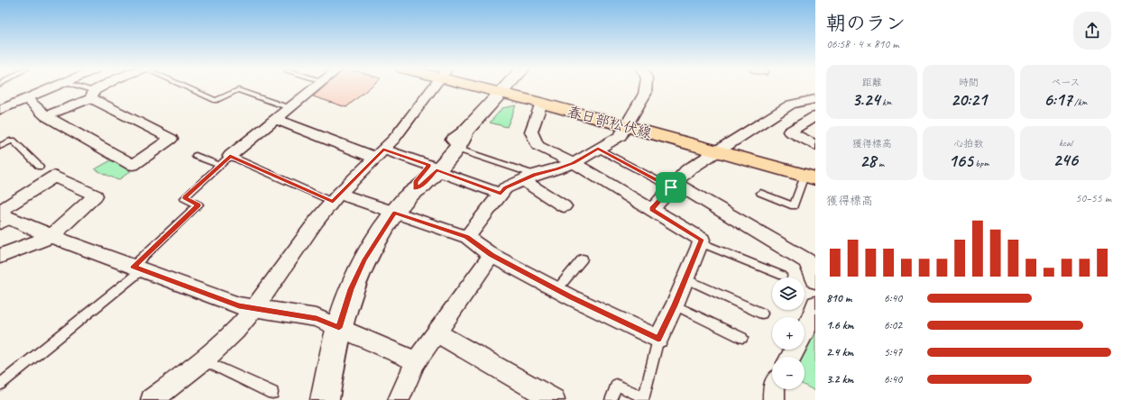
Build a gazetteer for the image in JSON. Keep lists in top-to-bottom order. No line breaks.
{"streets":{"main road":["春日部松伏線"]},"page":{"heading":["朝のラン","06:58 · 4 × 810 m"],"stats":[["距離","3.24 km"],["時間","20:21"],["ペース","6:17 /km"],["獲得標高","28 m"],["心拍数","165 bpm"],["kcal","246"]],"chart":["獲得標高","50–55 m"],"map_buttons":["+","−"],"list":[{"name":"810 m","note":"6:40"},{"name":"1.6 km","note":"6:02"},{"name":"2.4 km","note":"5:47"},{"name":"3.2 km","note":"6:40"}]}}
